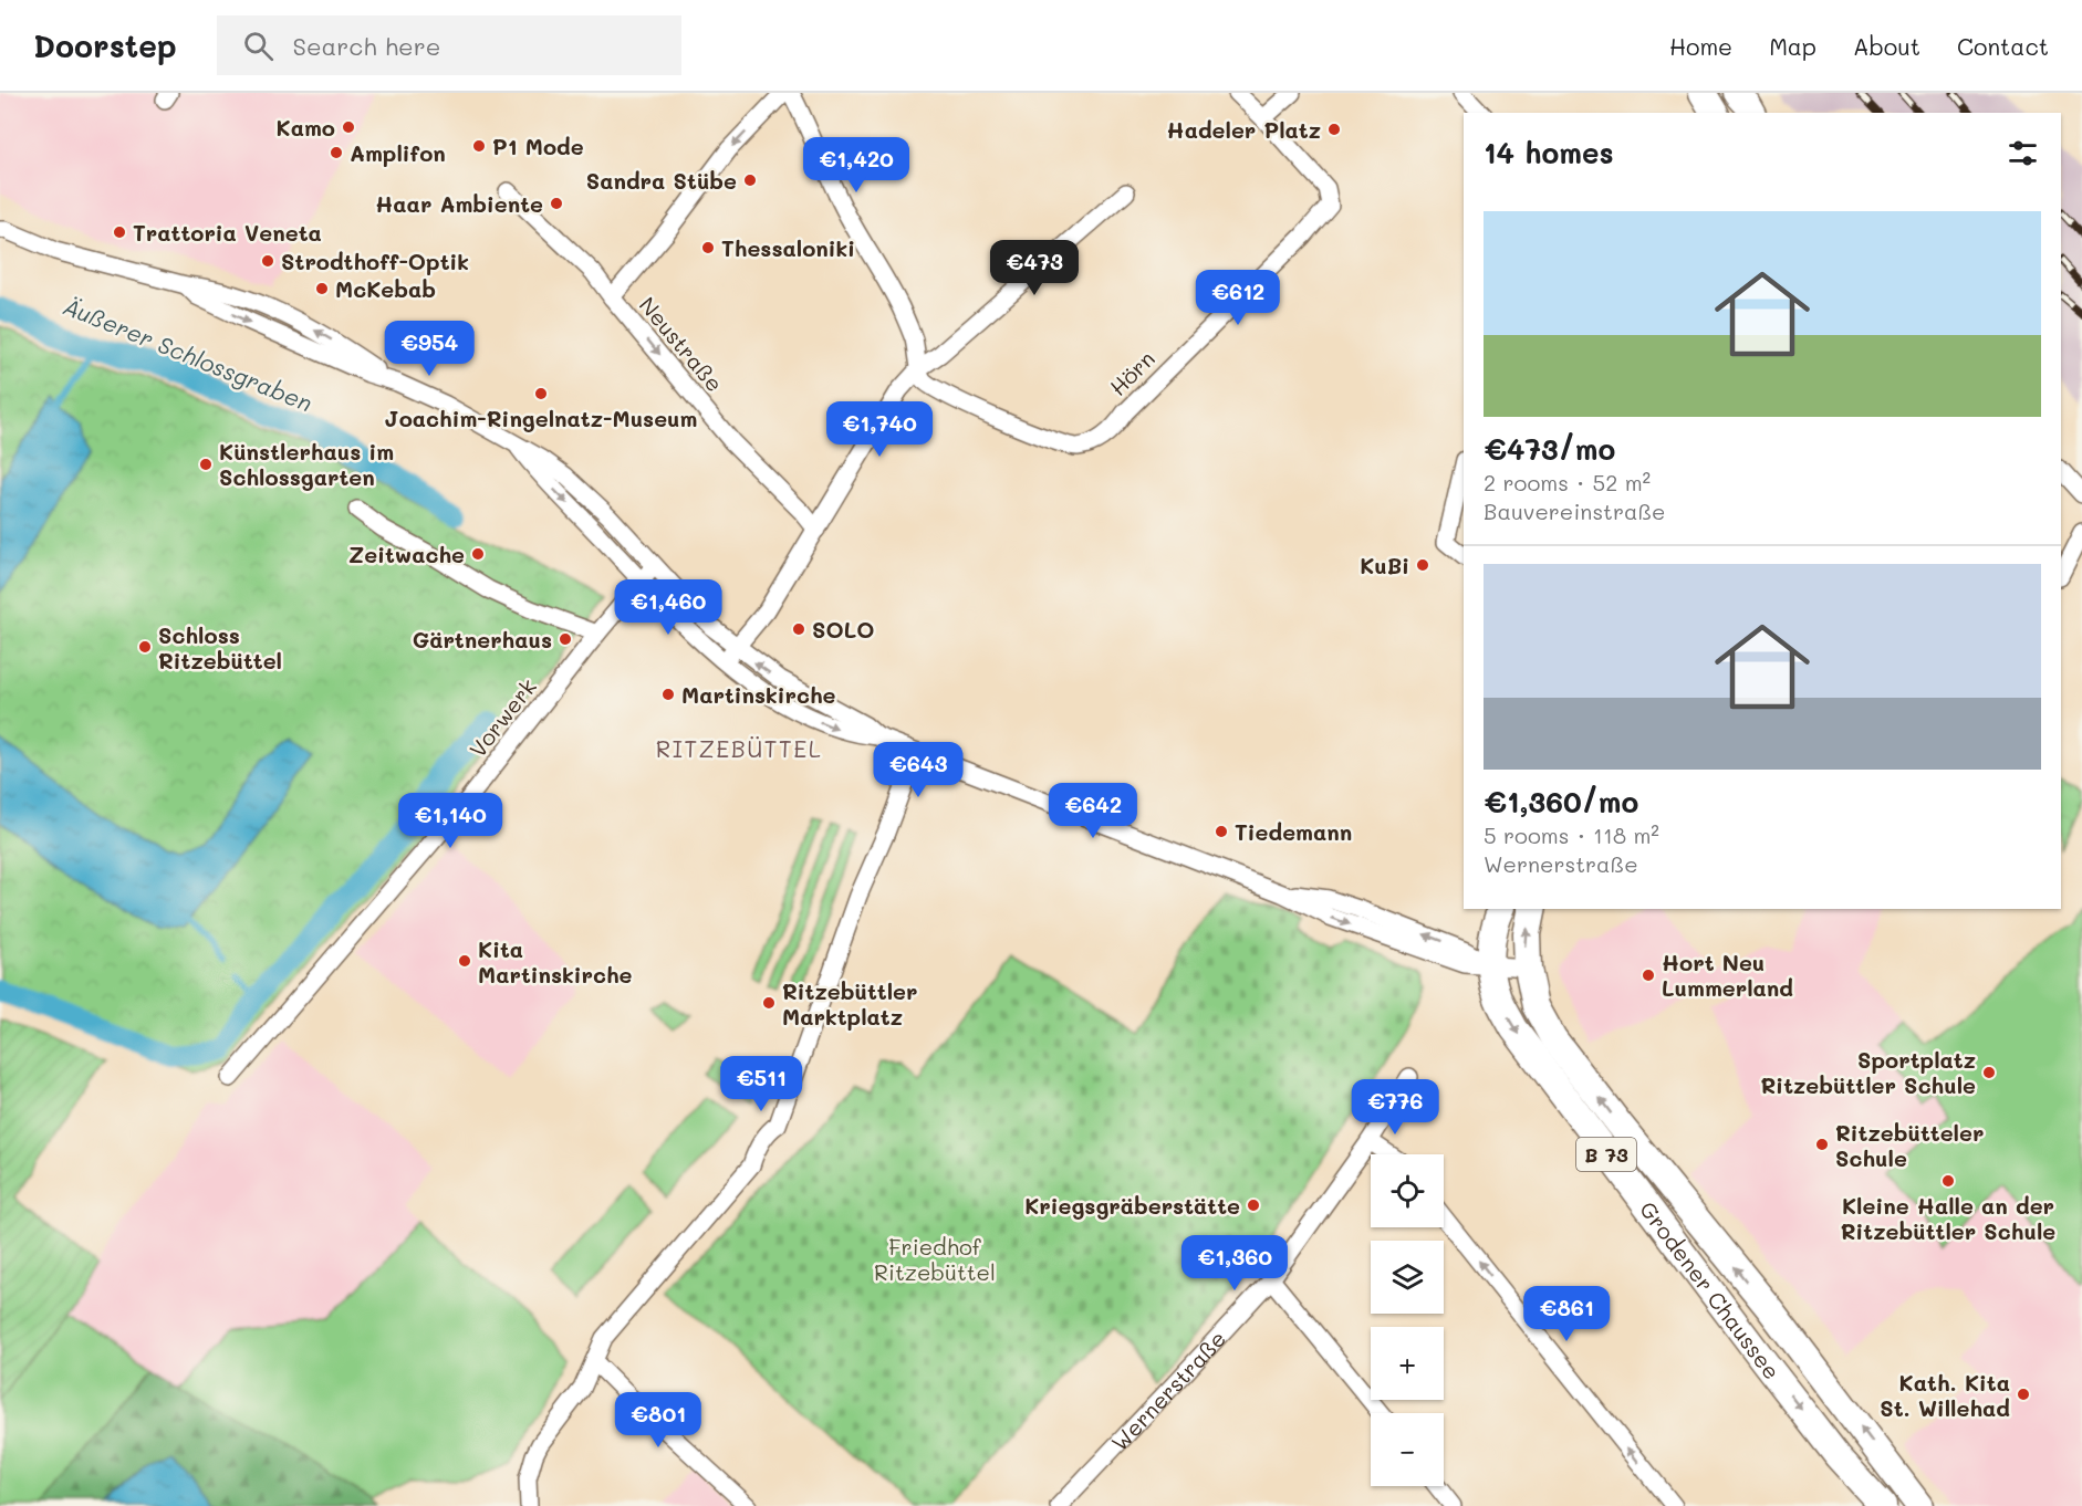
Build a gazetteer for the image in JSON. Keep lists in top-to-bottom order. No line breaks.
{"streets":{"main road":["B 73","Grodener Chaussee"],"street":["Neustraße","Hörn","Vorwerk","Wernerstraße"]},"crossings":[["B 73","Grodener Chaussee"]],"districts":["RITZEBÜTTEL"],"water":["Äußerer Schlossgraben"],"parks":["Friedhof Ritzebüttel"],"places":["Kamo","Hadeler Platz","P1 Mode","Amplifon","Sandra Stübe","Haar Ambiente","Trattoria Veneta","Thessaloniki","Strodthoff-Optik","McKebab","Joachim-Ringelnatz-Museum","Künstlerhaus im Schlossgarten","Zeitwache","KuBi","SOLO","Gärtnerhaus","Schloss Ritzebüttel","Martinskirche","Tiedemann","Kita Martinskirche","Hort Neu Lummerland","Ritzebüttler Marktplatz","Sportplatz Ritzebüttler Schule","Ritzebütteler Schule","Kleine Halle an der Ritzebüttler Schule","Kriegsgräberstätte","Kath. Kita St. Willehad"],"page":{"header":"Doorstep","search":"Search here","nav":["Home","Map","About","Contact"],"heading":"14 homes","price":["€1,420","€473","€612","€954","€1,740","€1,460","€643","€642","€1,140","€511","€776","€1,360","€861","€801"],"list":[{"name":"€473/mo","note":"2 rooms · 52 m² · Bauvereinstraße"},{"name":"€1,360/mo","note":"5 rooms · 118 m² · Wernerstraße"}],"map_buttons":["+","−"]}}
